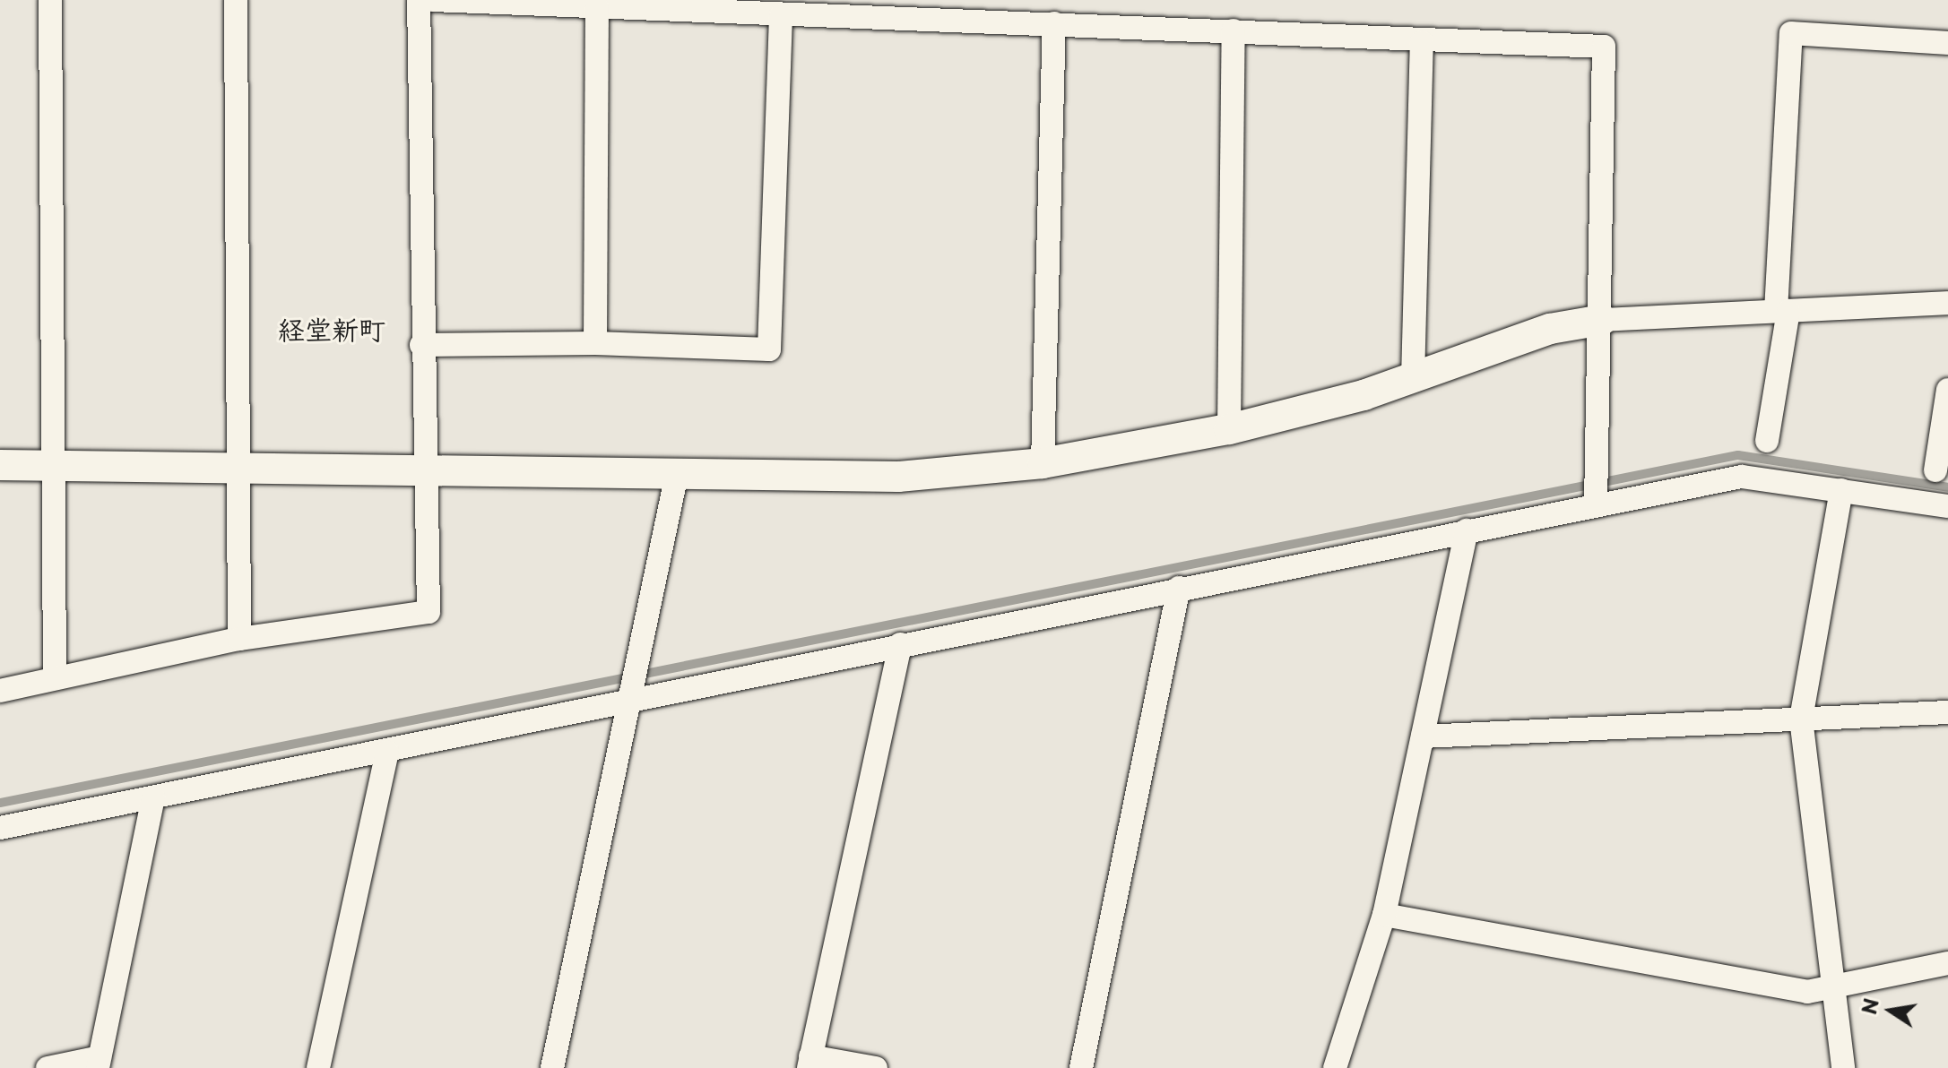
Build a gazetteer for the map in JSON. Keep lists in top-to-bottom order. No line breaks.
{"districts":["経堂新町"],"north":"left"}
